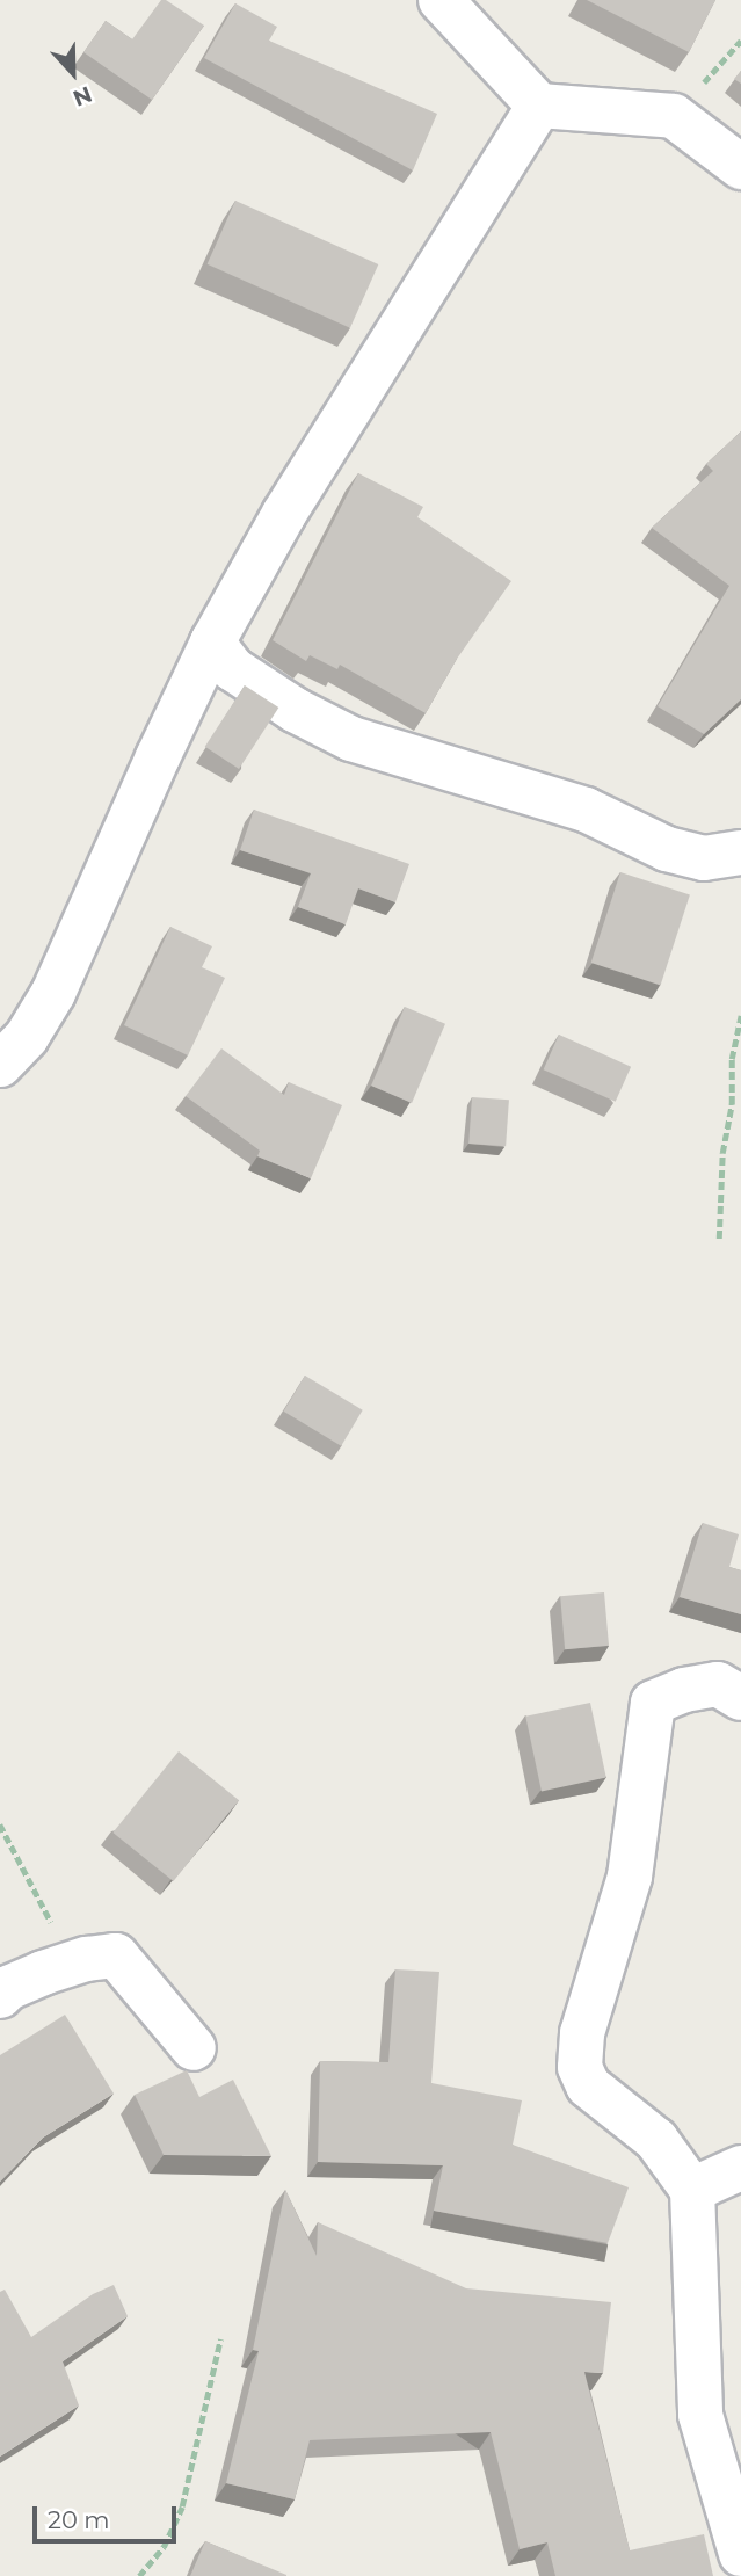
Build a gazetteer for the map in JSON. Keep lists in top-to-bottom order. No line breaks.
{"scale_bar":"20 m","north":"bottom"}
